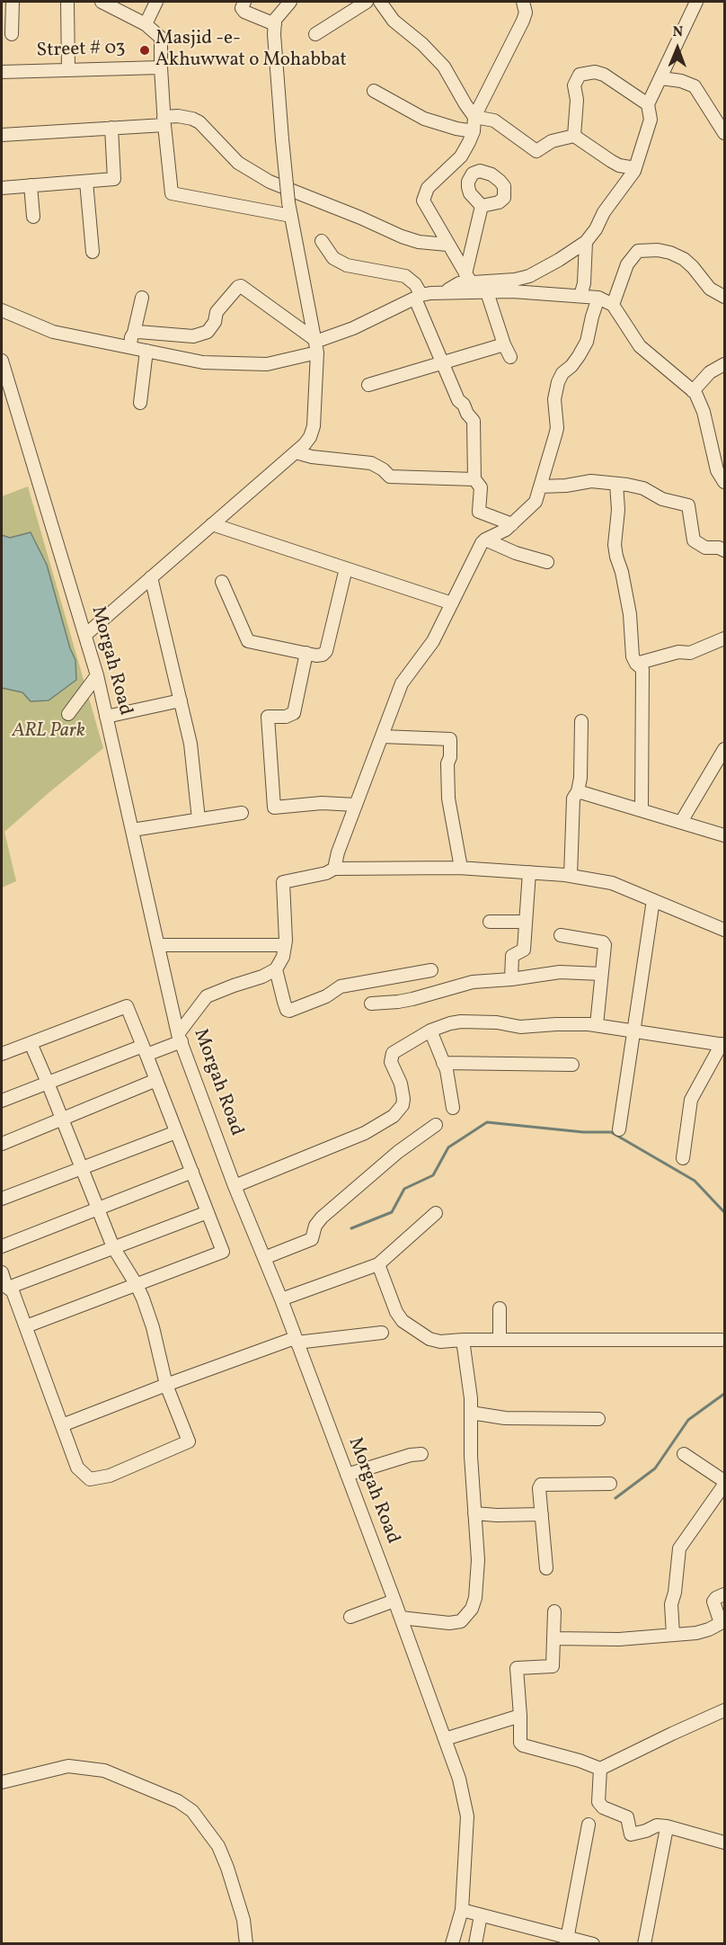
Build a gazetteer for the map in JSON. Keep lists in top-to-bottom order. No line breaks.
{"streets":{"street":["Street # 03","Morgah Road"]},"parks":["ARL Park"],"places":["Masjid -e- Akhuwwat o Mohabbat"],"north":"top"}
